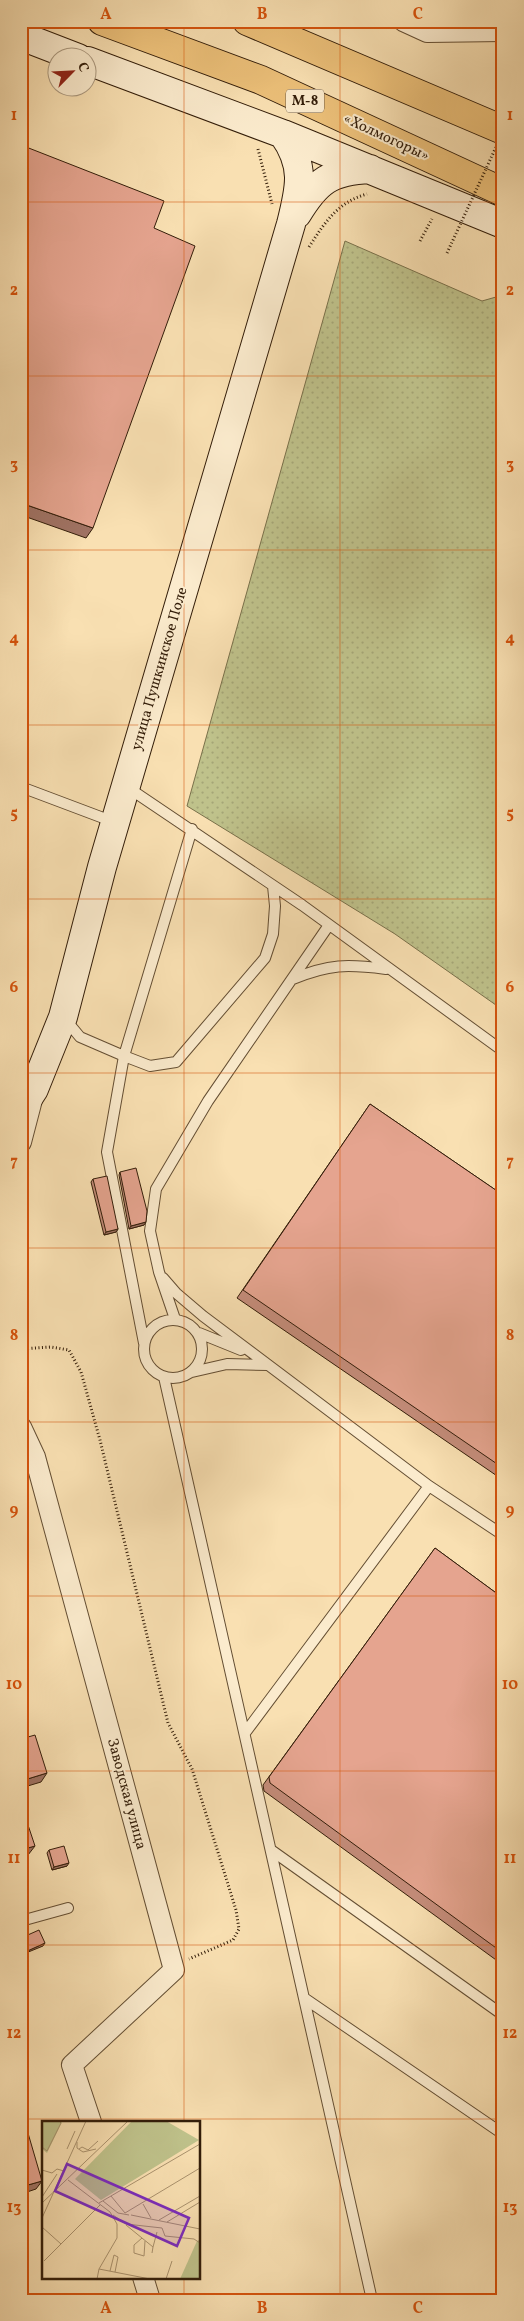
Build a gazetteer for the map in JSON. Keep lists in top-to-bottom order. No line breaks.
{"streets":{"highway":["М-8","«Холмогоры»"],"main road":["улица Пушкинское Поле"],"street":["Заводская улица"]},"north":"top right","grid":{"columns":["A","B","C"],"rows":["1","2","3","4","5","6","7","8","9","10","11","12","13"]}}
